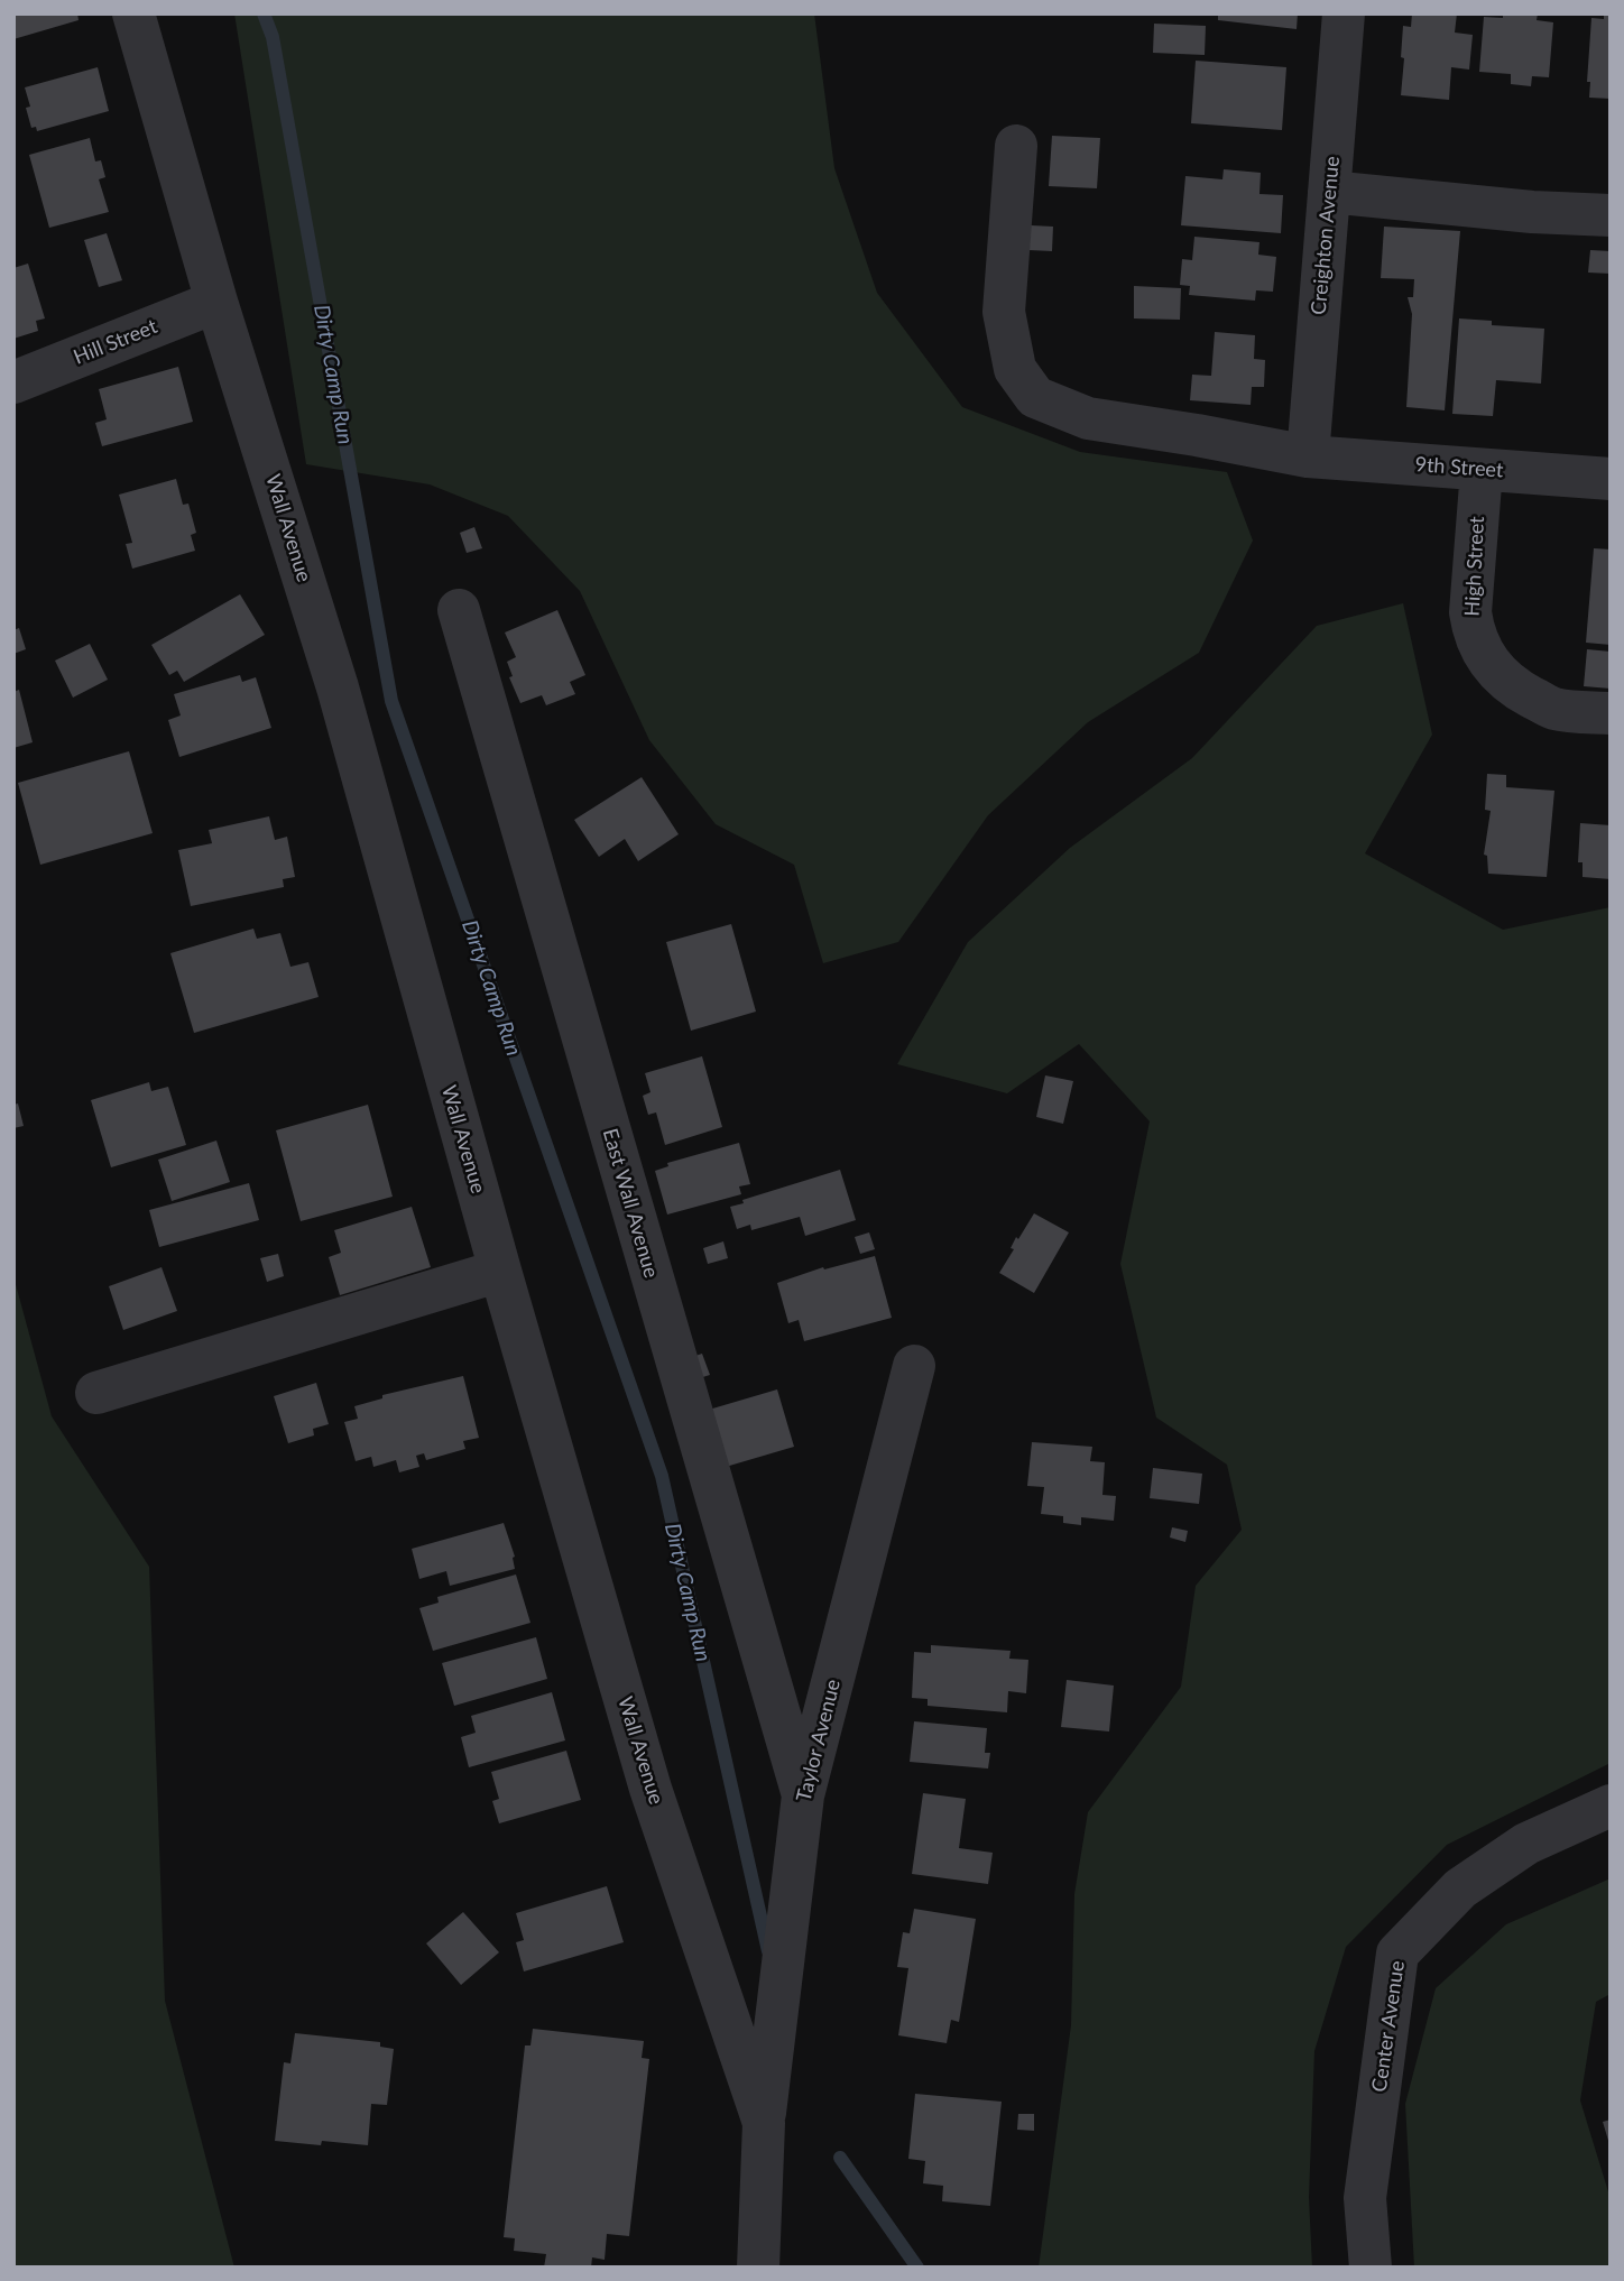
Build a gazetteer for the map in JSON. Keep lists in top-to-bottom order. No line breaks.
{"streets":{"street":["Creighton Avenue","Hill Street","9th Street","Wall Avenue","High Street","East Wall Avenue","Taylor Avenue","Center Avenue"]},"crossings":[["Creighton Avenue","9th Street"],["Hill Street","Wall Avenue"],["9th Street","High Street"],["Wall Avenue","Taylor Avenue"],["East Wall Avenue","Taylor Avenue"]],"water":["Dirty Camp Run"]}
